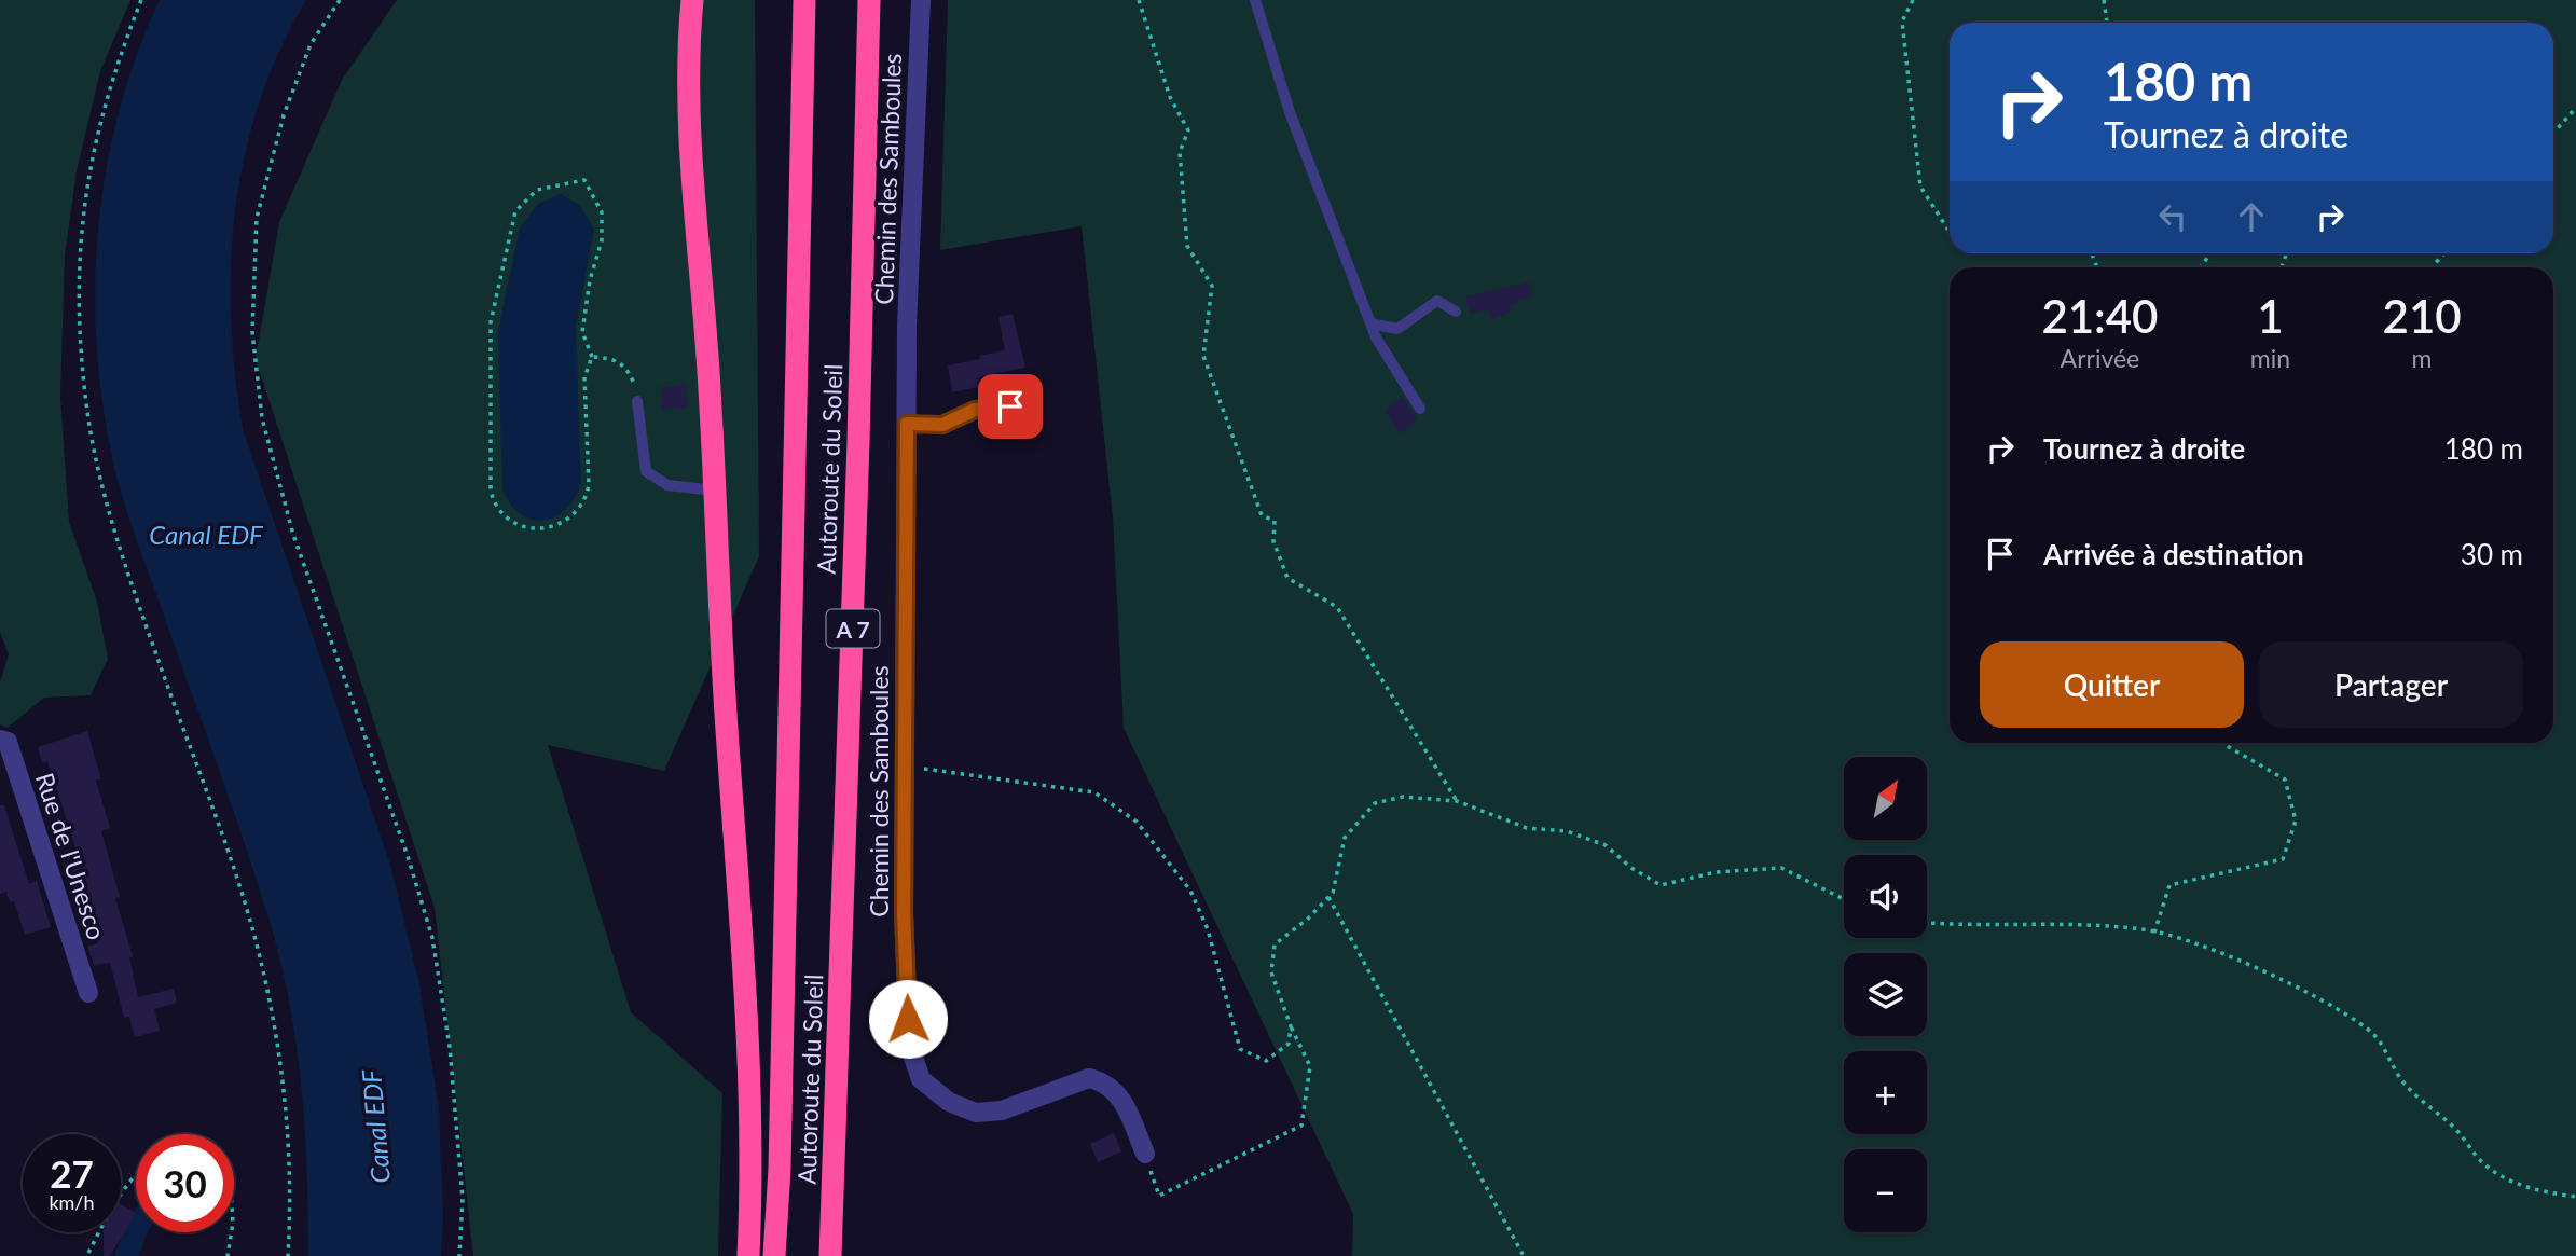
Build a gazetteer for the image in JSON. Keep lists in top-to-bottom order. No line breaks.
{"streets":{"highway":["Autoroute du Soleil","A 7"],"street":["Chemin des Samboules","Rue de l'Unesco"]},"water":["Canal EDF"],"north":"top right","page":{"turn":["180 m","Tournez à droite"],"eta":["21:40","Arrivée","1","min","210","m"],"list":[{"name":"Tournez à droite","value":"180 m"},{"name":"Arrivée à destination","value":"30 m"}],"buttons":["Quitter","Partager"],"map_buttons":["+","−"],"speed":"27 km/h","limit":"30"}}
